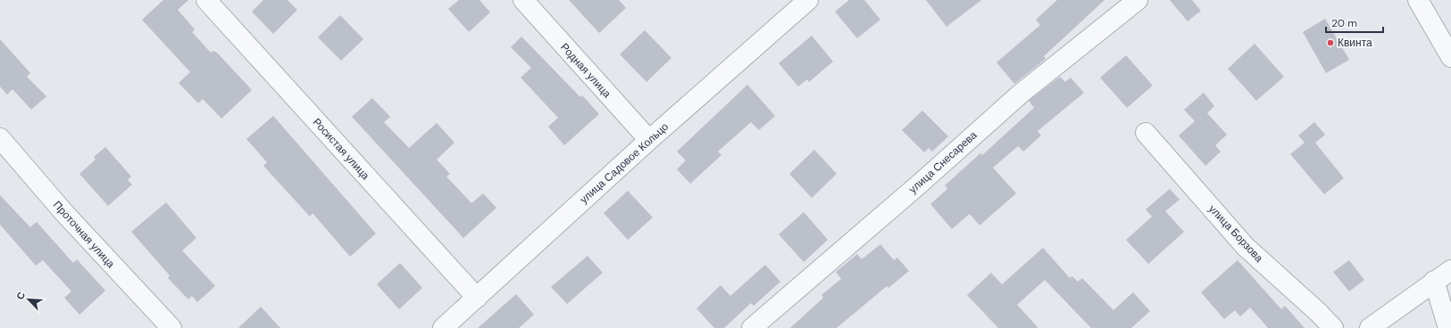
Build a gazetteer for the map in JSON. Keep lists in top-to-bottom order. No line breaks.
{"streets":{"street":["Родная улица","Росистая улица","улица Снесарева","улица Садовое Кольцо","улица Борзова","Проточная улица"]},"crossings":[["Родная улица","улица Садовое Кольцо"],["Росистая улица","улица Садовое Кольцо"]],"places":["Квинта"],"scale_bar":"20 m","north":"top left"}
